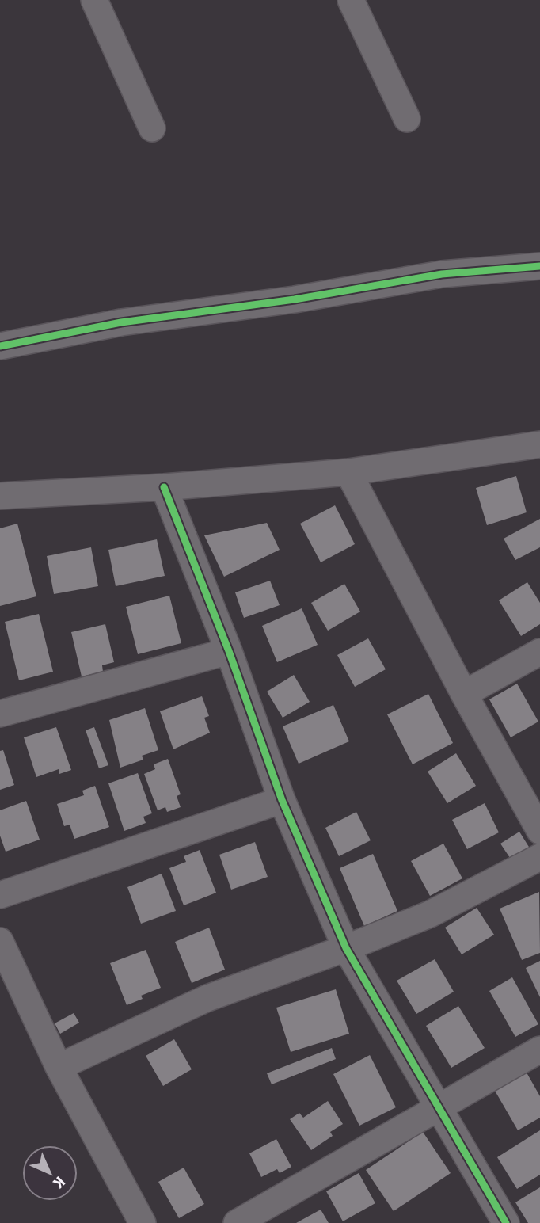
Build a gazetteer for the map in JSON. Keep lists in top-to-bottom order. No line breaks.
{"north":"bottom right"}
